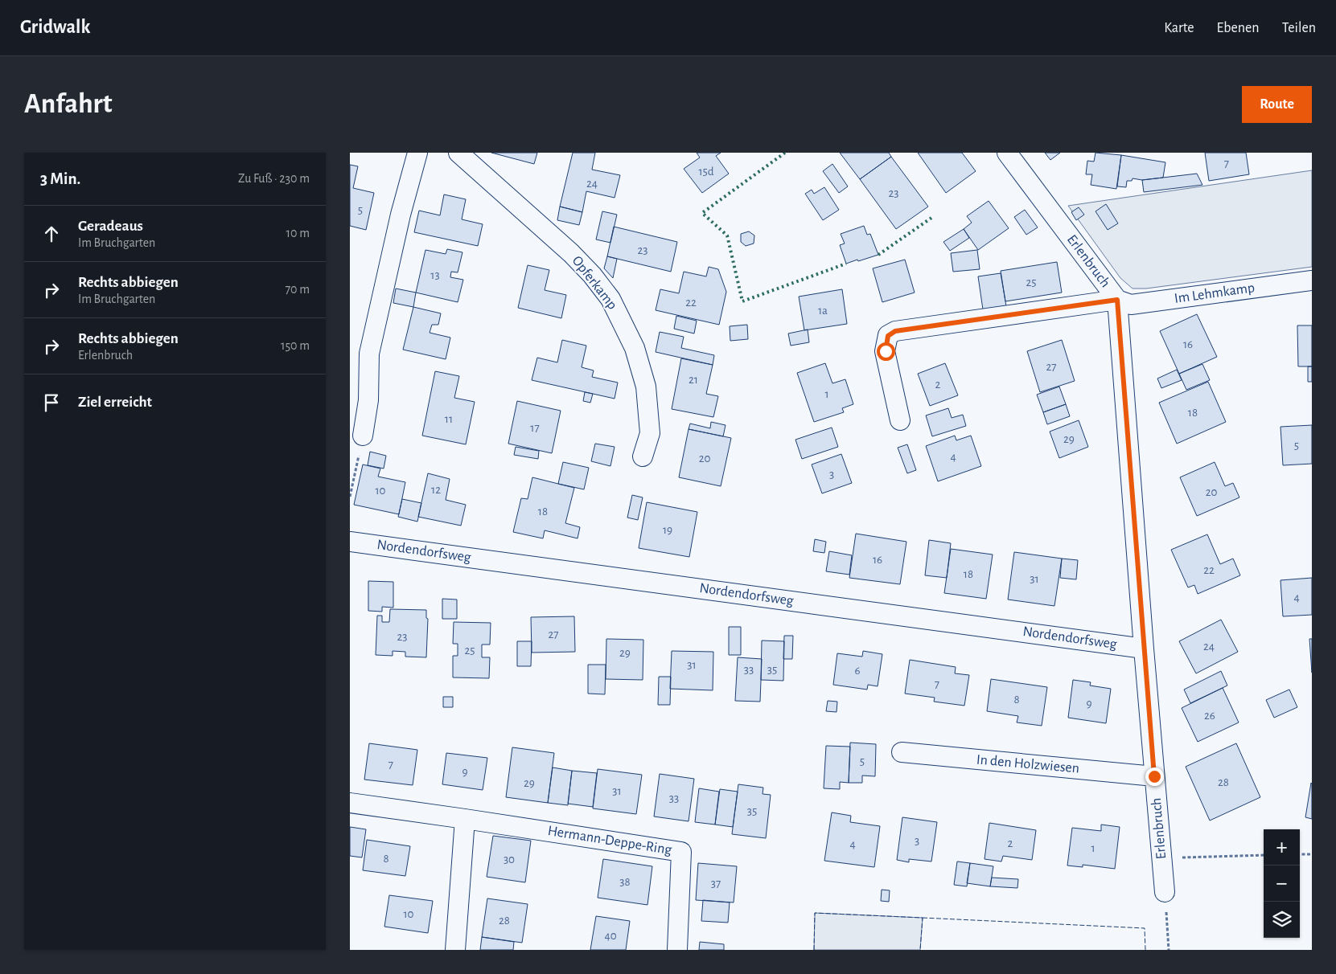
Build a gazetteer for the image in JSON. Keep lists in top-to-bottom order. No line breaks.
{"streets":{"street":["Erlenbruch","Opferkamp","Im Lehmkamp","Nordendorfsweg","In den Holzwiesen","Hermann-Deppe-Ring"]},"crossings":[["Erlenbruch","Im Lehmkamp"],["Erlenbruch","Nordendorfsweg"],["Erlenbruch","In den Holzwiesen"]],"house_numbers":["7","15d","24","23","5","23","13","25","22","1a","16","27","21","2","1","18","11","17","29","5","4","20","3","12","10","20","18","19","16","22","18","31","4","27","23","24","25","29","31","33","35","6","7","8","9","26","5","7","9","28","29","31","33","35","3","2","4","1","8","30","38","37","10","28","40"],"page":{"header":"Gridwalk","nav":["Karte","Ebenen","Teilen"],"buttons":"Route","title":"Anfahrt","heading":["3 Min.","Zu Fuß · 230 m"],"list":[["Geradeaus","Im Bruchgarten","10 m"],["Rechts abbiegen","Im Bruchgarten","70 m"],["Rechts abbiegen","Erlenbruch","150 m"],"Ziel erreicht"],"map_buttons":["+","−"]}}
